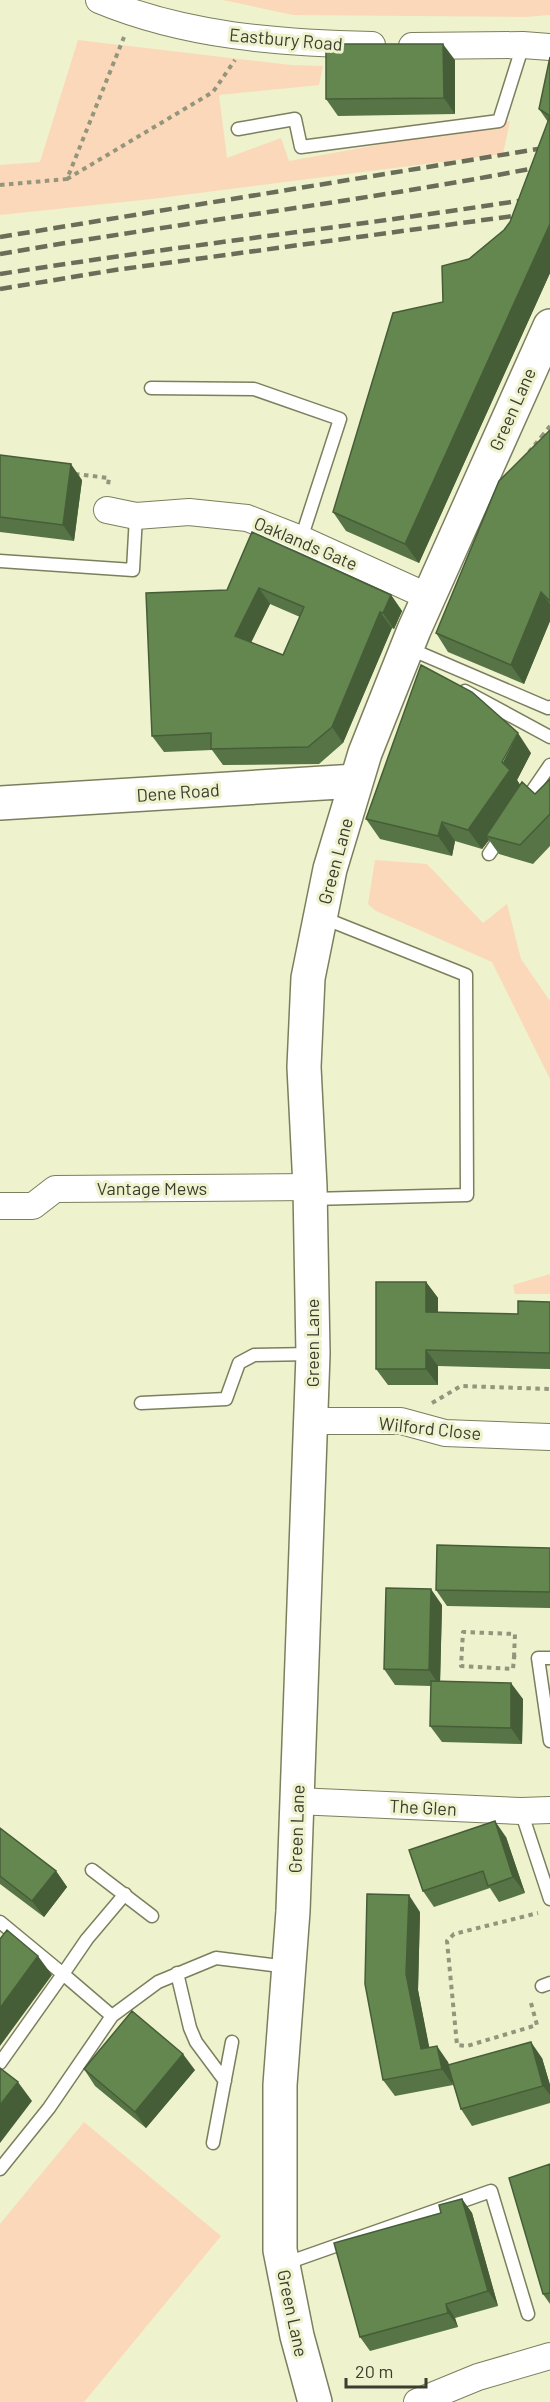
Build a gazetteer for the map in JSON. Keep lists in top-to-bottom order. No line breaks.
{"streets":{"main road":["Green Lane","Dene Road"],"street":["Eastbury Road","Oaklands Gate","Vantage Mews","Wilford Close","The Glen"]},"crossings":[["Green Lane","Oaklands Gate"],["Green Lane","Dene Road"],["Green Lane","Vantage Mews"],["Green Lane","Wilford Close"],["Green Lane","The Glen"]],"scale_bar":"20 m"}
